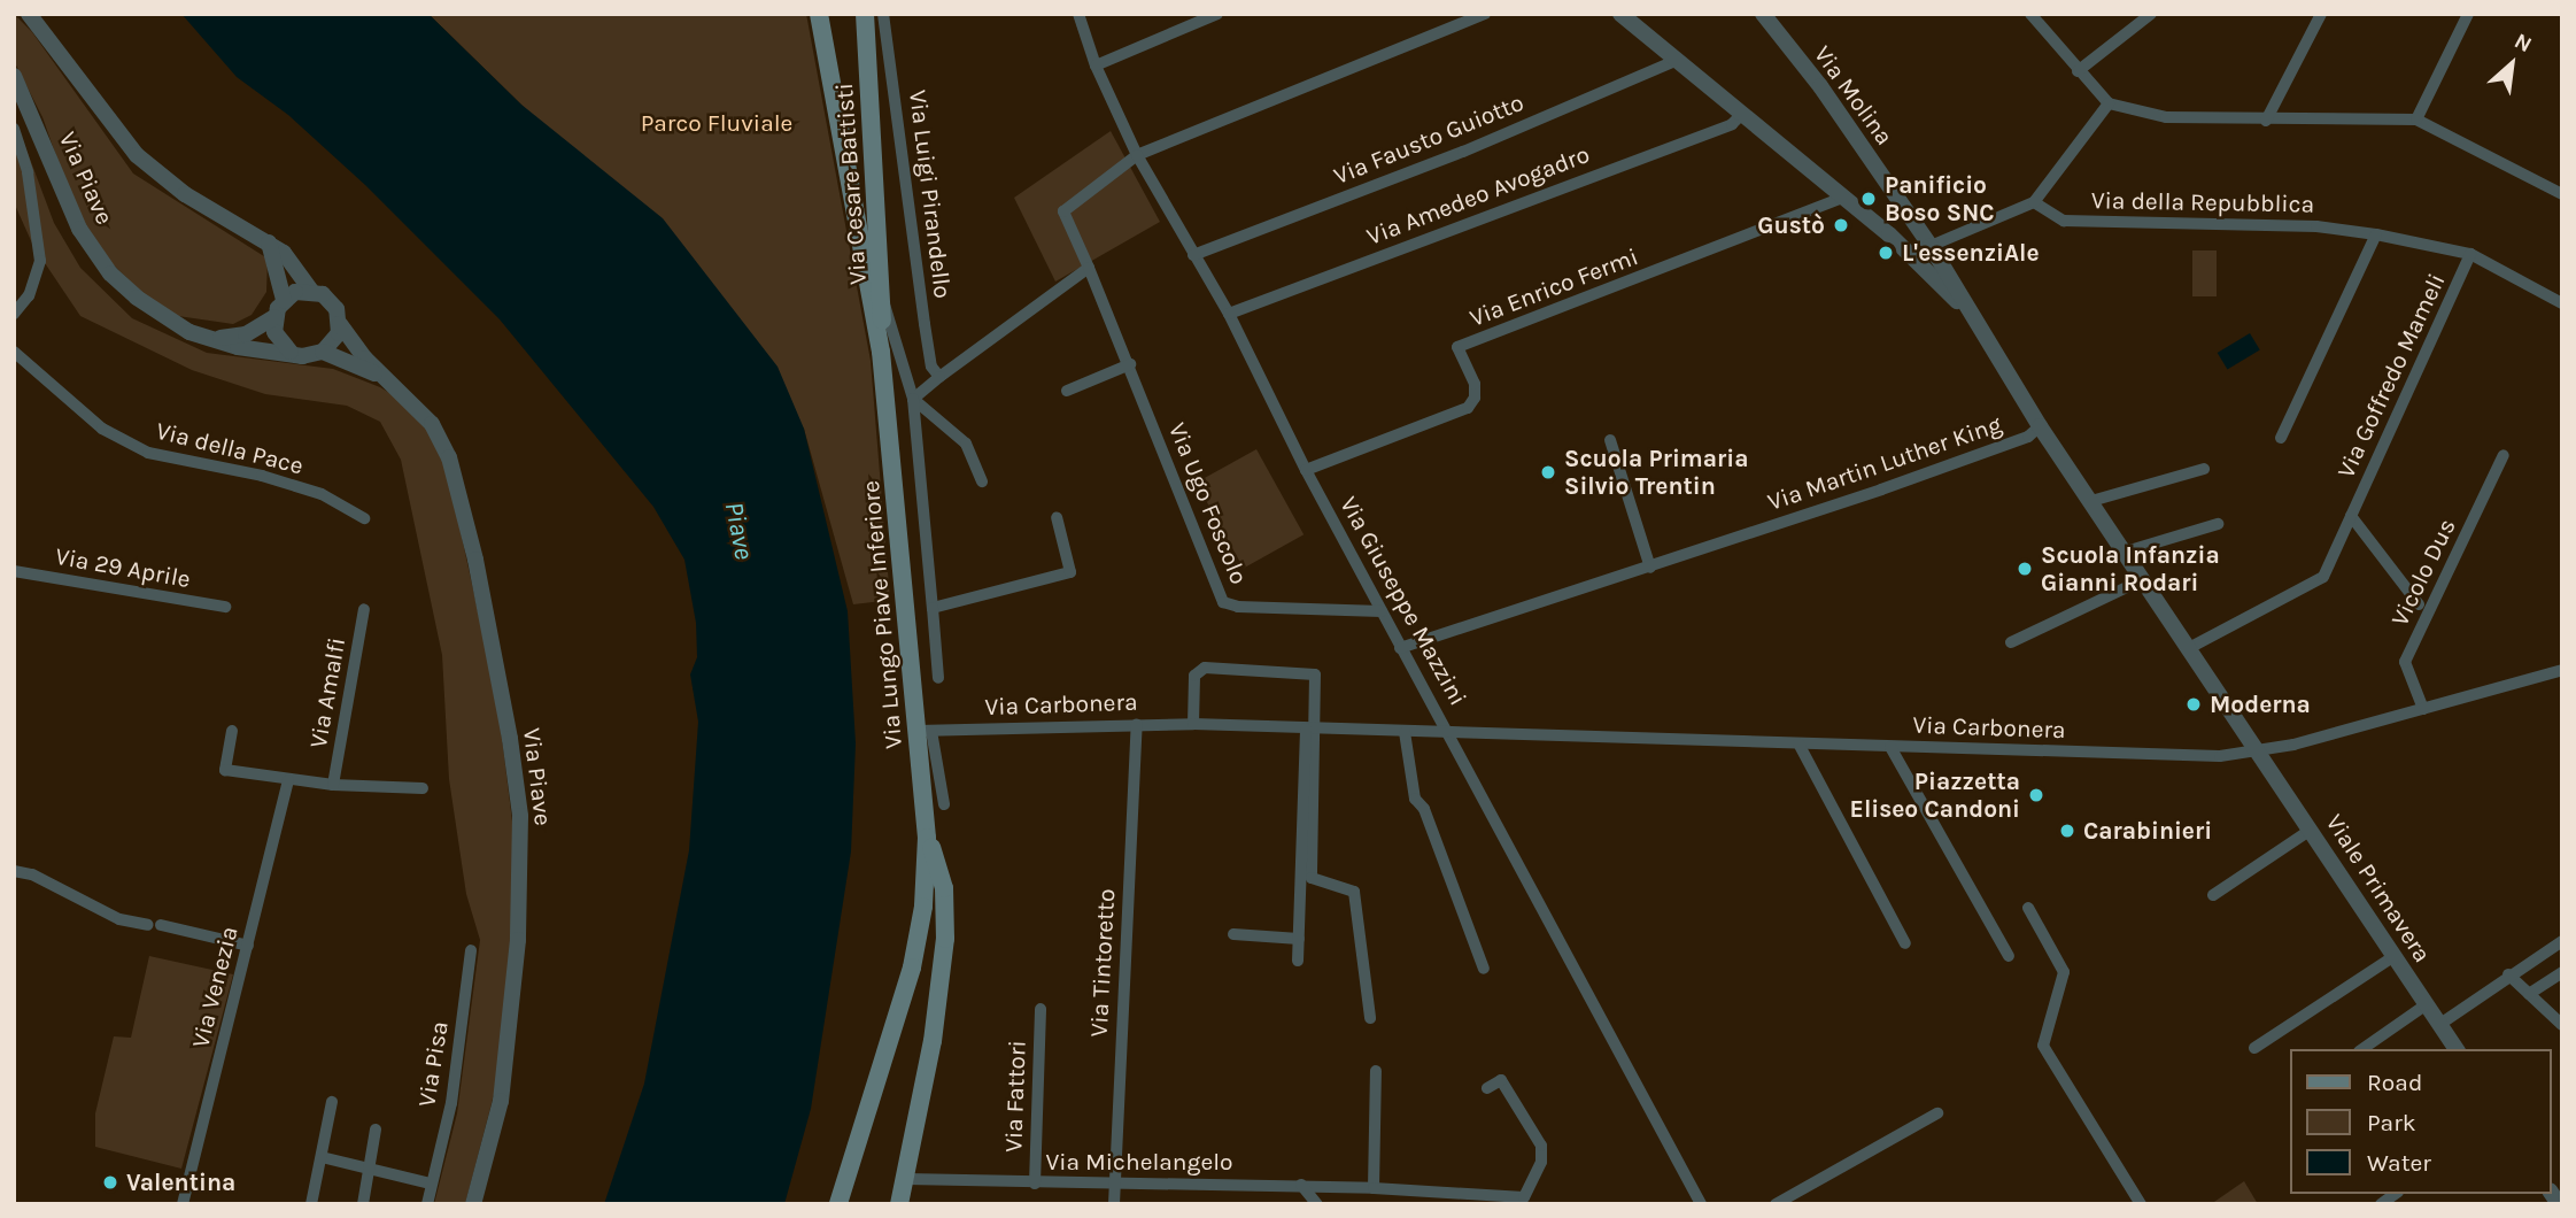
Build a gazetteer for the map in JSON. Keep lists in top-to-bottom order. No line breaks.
{"streets":{"main road":["Via Cesare Battisti","Via Lungo Piave Inferiore"],"street":["Via Molina","Via Fausto Guiotto","Via Piave","Via Luigi Pirandello","Via Amedeo Avogadro","Via della Repubblica","Via Enrico Fermi","Via Goffredo Mameli","Via della Pace","Via Martin Luther King","Via Ugo Foscolo","Via 29 Aprile","Vicolo Dus","Via Giuseppe Mazzini","Via Amalfi","Via Carbonera","Viale Primavera","Via Tintoretto","Via Venezia","Via Pisa","Via Fattori","Via Michelangelo"]},"crossings":[["Via Molina","Viale Primavera"],["Via Fausto Guiotto","Via Giuseppe Mazzini"],["Via Cesare Battisti","Via Lungo Piave Inferiore"],["Via Amedeo Avogadro","Via Giuseppe Mazzini"],["Via della Repubblica","Via Goffredo Mameli"],["Via Enrico Fermi","Via Giuseppe Mazzini"],["Via Goffredo Mameli","Viale Primavera"],["Via Martin Luther King","Via Giuseppe Mazzini"],["Via Martin Luther King","Viale Primavera"],["Via Ugo Foscolo","Via Giuseppe Mazzini"],["Vicolo Dus","Via Carbonera"],["Via Giuseppe Mazzini","Via Carbonera"],["Via Lungo Piave Inferiore","Via Carbonera"],["Via Amalfi","Via Venezia"],["Via Carbonera","Viale Primavera"],["Via Carbonera","Via Tintoretto"],["Via Tintoretto","Via Michelangelo"],["Via Fattori","Via Michelangelo"]],"water":["Piave"],"parks":["Parco Fluviale"],"places":["Panificio Boso SNC","Gustò","L'essenziAle","Scuola Primaria Silvio Trentin","Scuola Infanzia Gianni Rodari","Moderna","Piazzetta Eliseo Candoni","Carabinieri","Valentina"],"legend":["Road","Park","Water"],"north":"top right"}
